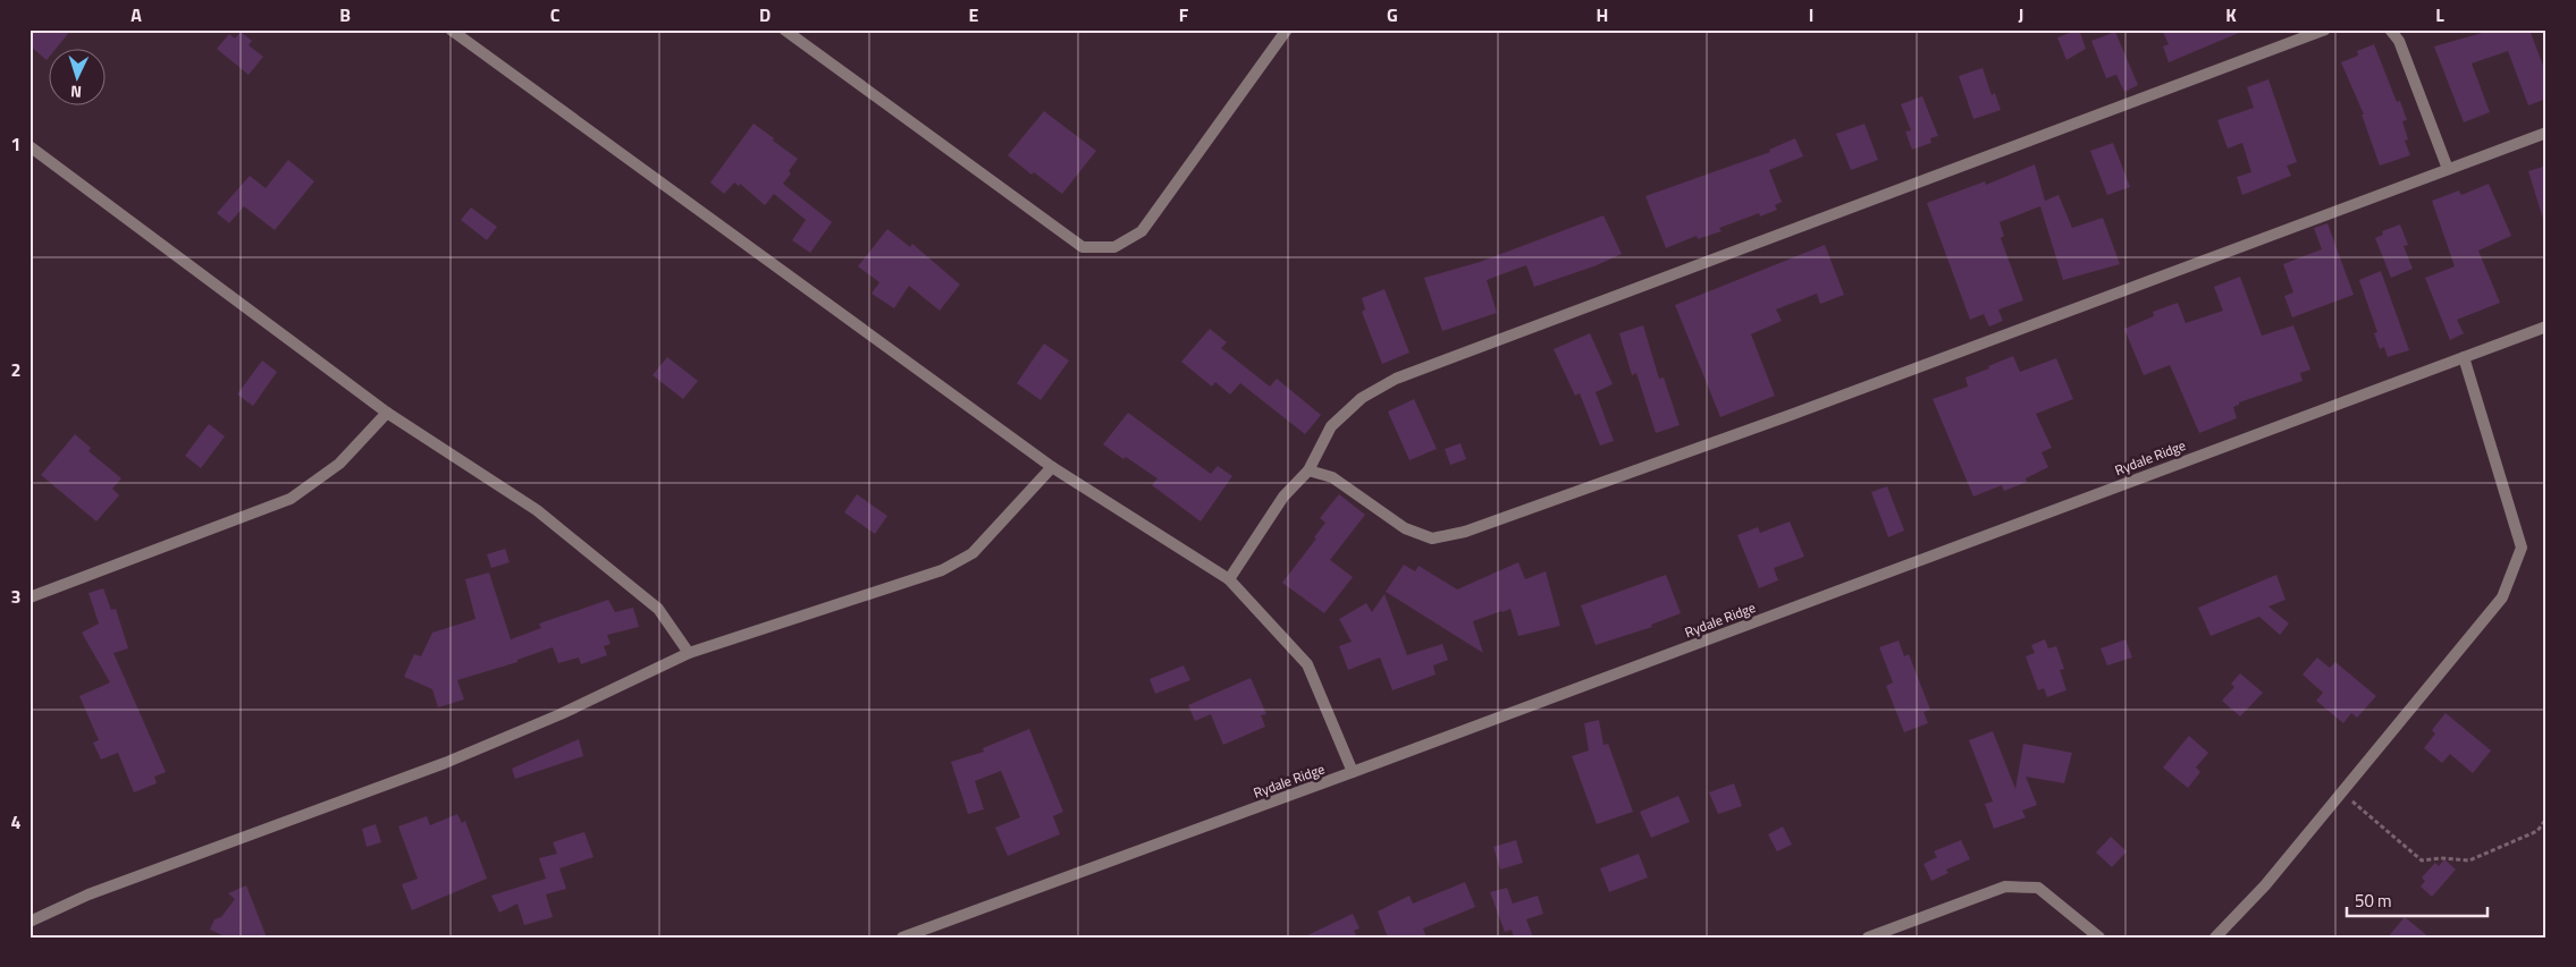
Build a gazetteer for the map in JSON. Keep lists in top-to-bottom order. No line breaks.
{"streets":{"street":["Rydale Ridge"]},"scale_bar":"50 m","north":"bottom","grid":{"columns":["A","B","C","D","E","F","G","H","I","J","K","L"],"rows":["1","2","3","4"]}}
